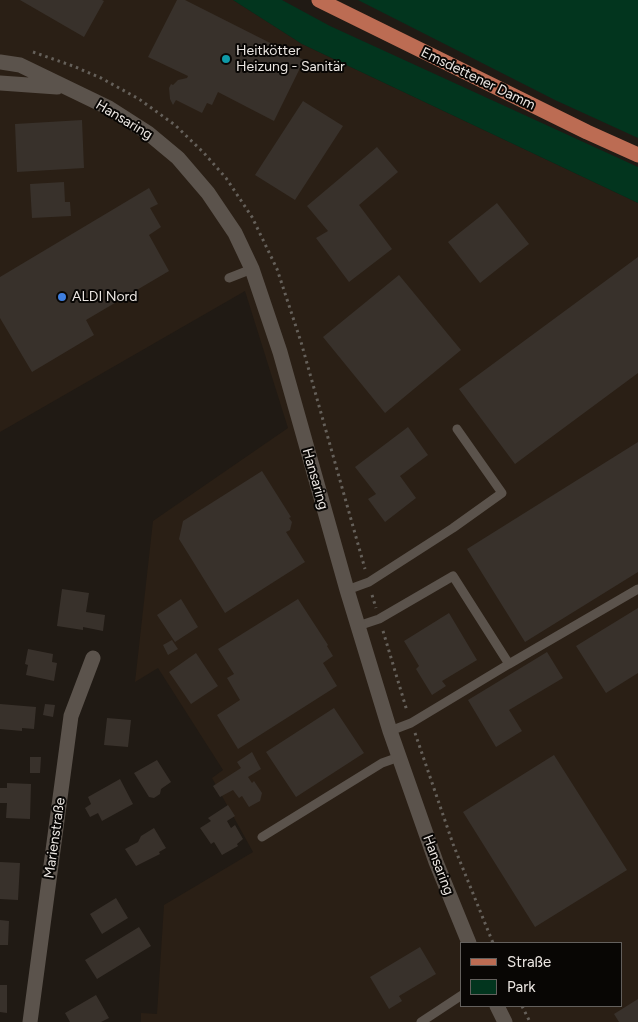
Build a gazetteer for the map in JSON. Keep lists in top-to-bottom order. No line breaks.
{"streets":{"main road":["Emsdettener Damm"],"street":["Hansaring","Marienstraße"]},"places":["Heitkötter Heizung - Sanitär","ALDI Nord"],"legend":["Straße","Park"]}
